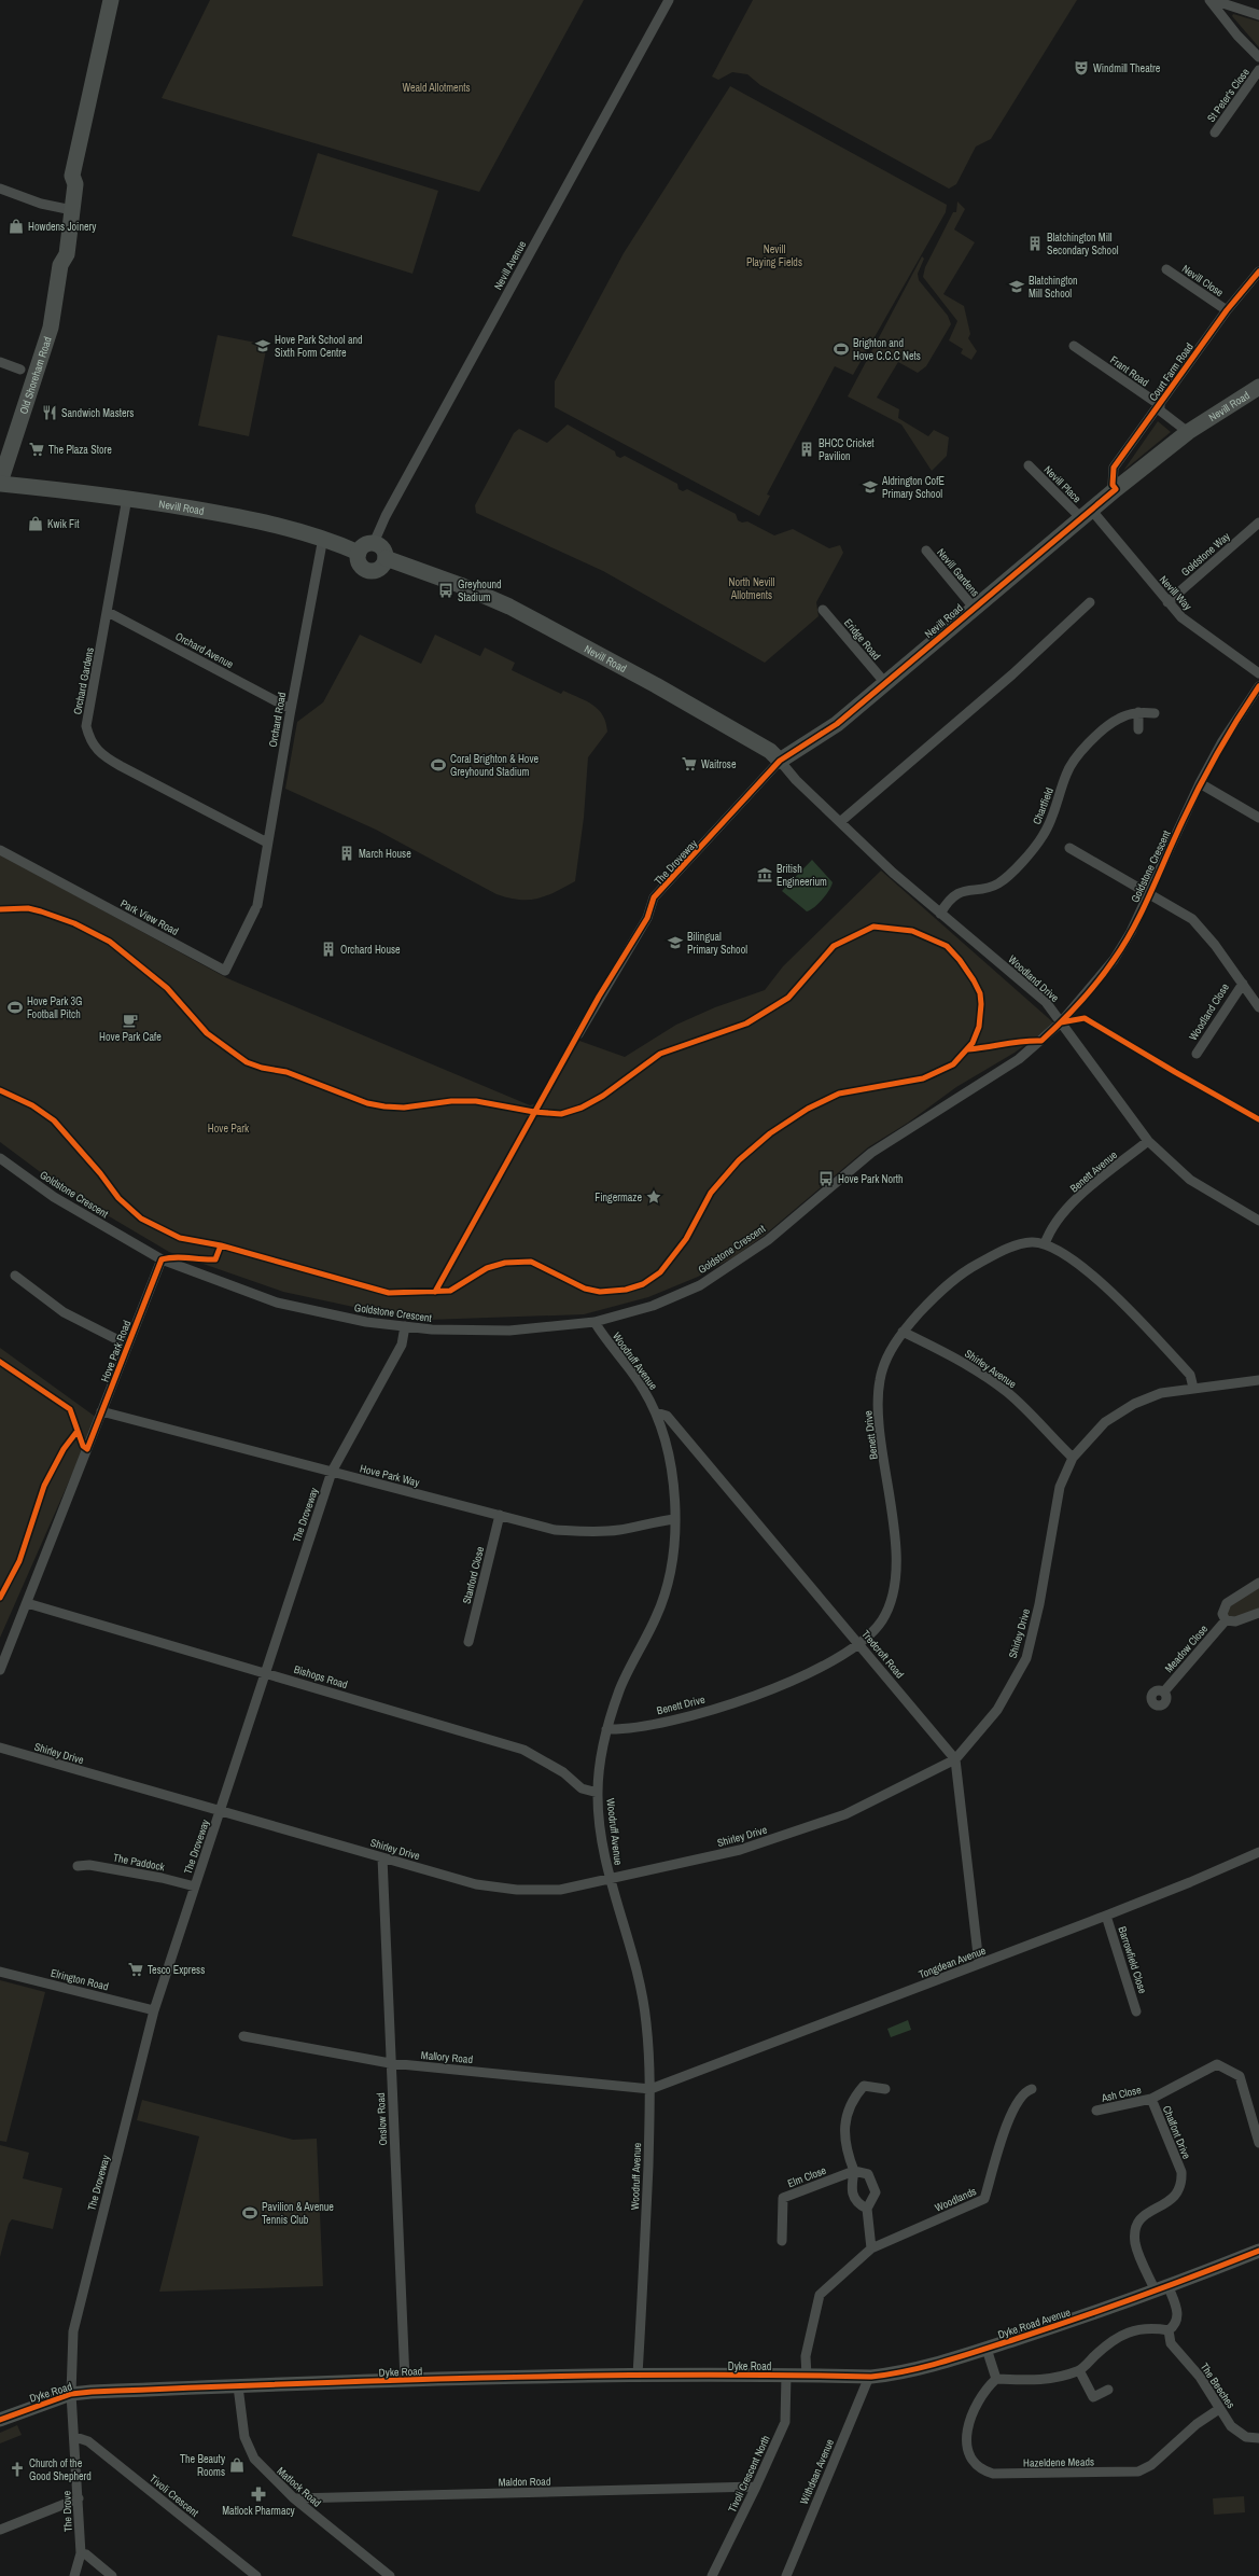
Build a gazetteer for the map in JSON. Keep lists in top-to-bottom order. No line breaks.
{"streets":{"main road":["Old Shoreham Road","Nevill Road"],"street":["St Peter's Close","Nevill Avenue","Nevill Close","Frant Road","Court Farm Road","Nevill Place","Goldstone Way","Nevill Gardens","Nevill Way","Eridge Road","Orchard Avenue","Orchard Gardens","Orchard Road","Chartfield","The Droveway","Goldstone Crescent","Park View Road","Woodland Drive","Woodland Close","Benett Avenue","Hove Park Road","Woodruff Avenue","Shirley Avenue","Benett Drive","Hove Park Way","Stanford Close","Shirley Drive","Meadow Close","Tredcroft Road","Bishops Road","The Paddock","Barrowfield Close","Tongdean Avenue","Elrington Road","Mallory Road","Ash Close","Onslow Road","Chalfont Drive","Elm Close","Woodlands","Dyke Road Avenue","Dyke Road","The Beeches","Hazeldene Meads","Withdean Avenue","Tivoli Crescent North","Maldon Road","Matlock Road","Tivoli Crescent","The Drove"]},"crossings":[["Nevill Avenue","Nevill Road"],["Nevill Close","Court Farm Road"],["Frant Road","Court Farm Road"],["Frant Road","Nevill Road"],["Court Farm Road","Nevill Road"],["Old Shoreham Road","Nevill Road"],["Nevill Road","Nevill Place"],["Nevill Road","Nevill Gardens"],["Nevill Road","Nevill Way"],["Nevill Road","Eridge Road"],["Nevill Road","Orchard Gardens"],["Nevill Road","Orchard Road"],["Nevill Road","The Droveway"],["Nevill Road","Woodland Drive"],["Nevill Place","Nevill Way"],["Goldstone Way","Nevill Way"],["Orchard Avenue","Orchard Gardens"],["Orchard Avenue","Orchard Road"],["Orchard Gardens","Orchard Road"],["Orchard Road","Park View Road"],["Chartfield","Woodland Drive"],["The Droveway","Goldstone Crescent"],["The Droveway","Woodland Drive"],["The Droveway","Hove Park Way"],["The Droveway","Shirley Drive"],["The Droveway","Bishops Road"],["The Droveway","The Paddock"],["The Droveway","Elrington Road"],["The Droveway","Dyke Road"],["The Droveway","The Drove"],["Goldstone Crescent","Woodland Drive"],["Goldstone Crescent","Hove Park Road"],["Goldstone Crescent","Woodruff Avenue"],["Woodland Drive","Benett Avenue"],["Benett Avenue","Benett Drive"],["Hove Park Road","Hove Park Way"],["Hove Park Road","Bishops Road"],["Woodruff Avenue","Benett Drive"],["Woodruff Avenue","Hove Park Way"],["Woodruff Avenue","Shirley Drive"],["Woodruff Avenue","Tredcroft Road"],["Woodruff Avenue","Bishops Road"],["Woodruff Avenue","Tongdean Avenue"],["Woodruff Avenue","Mallory Road"],["Woodruff Avenue","Dyke Road"],["Shirley Avenue","Benett Drive"],["Shirley Avenue","Shirley Drive"],["Benett Drive","Shirley Drive"],["Benett Drive","Tredcroft Road"],["Hove Park Way","Stanford Close"],["Shirley Drive","Tredcroft Road"],["Shirley Drive","Onslow Road"],["Barrowfield Close","Tongdean Avenue"],["Tongdean Avenue","Mallory Road"],["Mallory Road","Onslow Road"],["Ash Close","Chalfont Drive"],["Onslow Road","Dyke Road"],["Chalfont Drive","Dyke Road Avenue"],["Woodlands","Dyke Road Avenue"],["Woodlands","Dyke Road"],["Dyke Road Avenue","Dyke Road"],["Dyke Road Avenue","Withdean Avenue"],["Dyke Road","Tivoli Crescent North"],["Dyke Road","Matlock Road"],["Dyke Road","The Drove"],["The Beeches","Hazeldene Meads"],["Tivoli Crescent North","Maldon Road"],["Maldon Road","Matlock Road"],["Tivoli Crescent","The Drove"]],"parks":["Weald Allotments","Nevill Playing Fields","North Nevill Allotments","Hove Park"],"places":{"theatre":["Windmill Theatre"],"shop":["Howdens Joinery","Kwik Fit","The Beauty Rooms"],"building":["Blatchington Mill Secondary School","BHCC Cricket Pavilion","March House","Orchard House"],"school or university":["Blatchington Mill School","Hove Park School and Sixth Form Centre","Aldrington CofE Primary School","Bilingual Primary School"],"sports":["Brighton and Hove C.C.C Nets","Coral Brighton & Hove Greyhound Stadium","Hove Park 3G Football Pitch","Pavilion & Avenue Tennis Club"],"restaurant":["Sandwich Masters"],"supermarket":["The Plaza Store","Waitrose","Tesco Express"],"bus stop":["Greyhound Stadium","Hove Park North"],"museum":["British Engineerium"],"cafe":["Hove Park Cafe"],"place":["Fingermaze"],"church":["Church of the Good Shepherd"],"pharmacy":["Matlock Pharmacy"]}}
